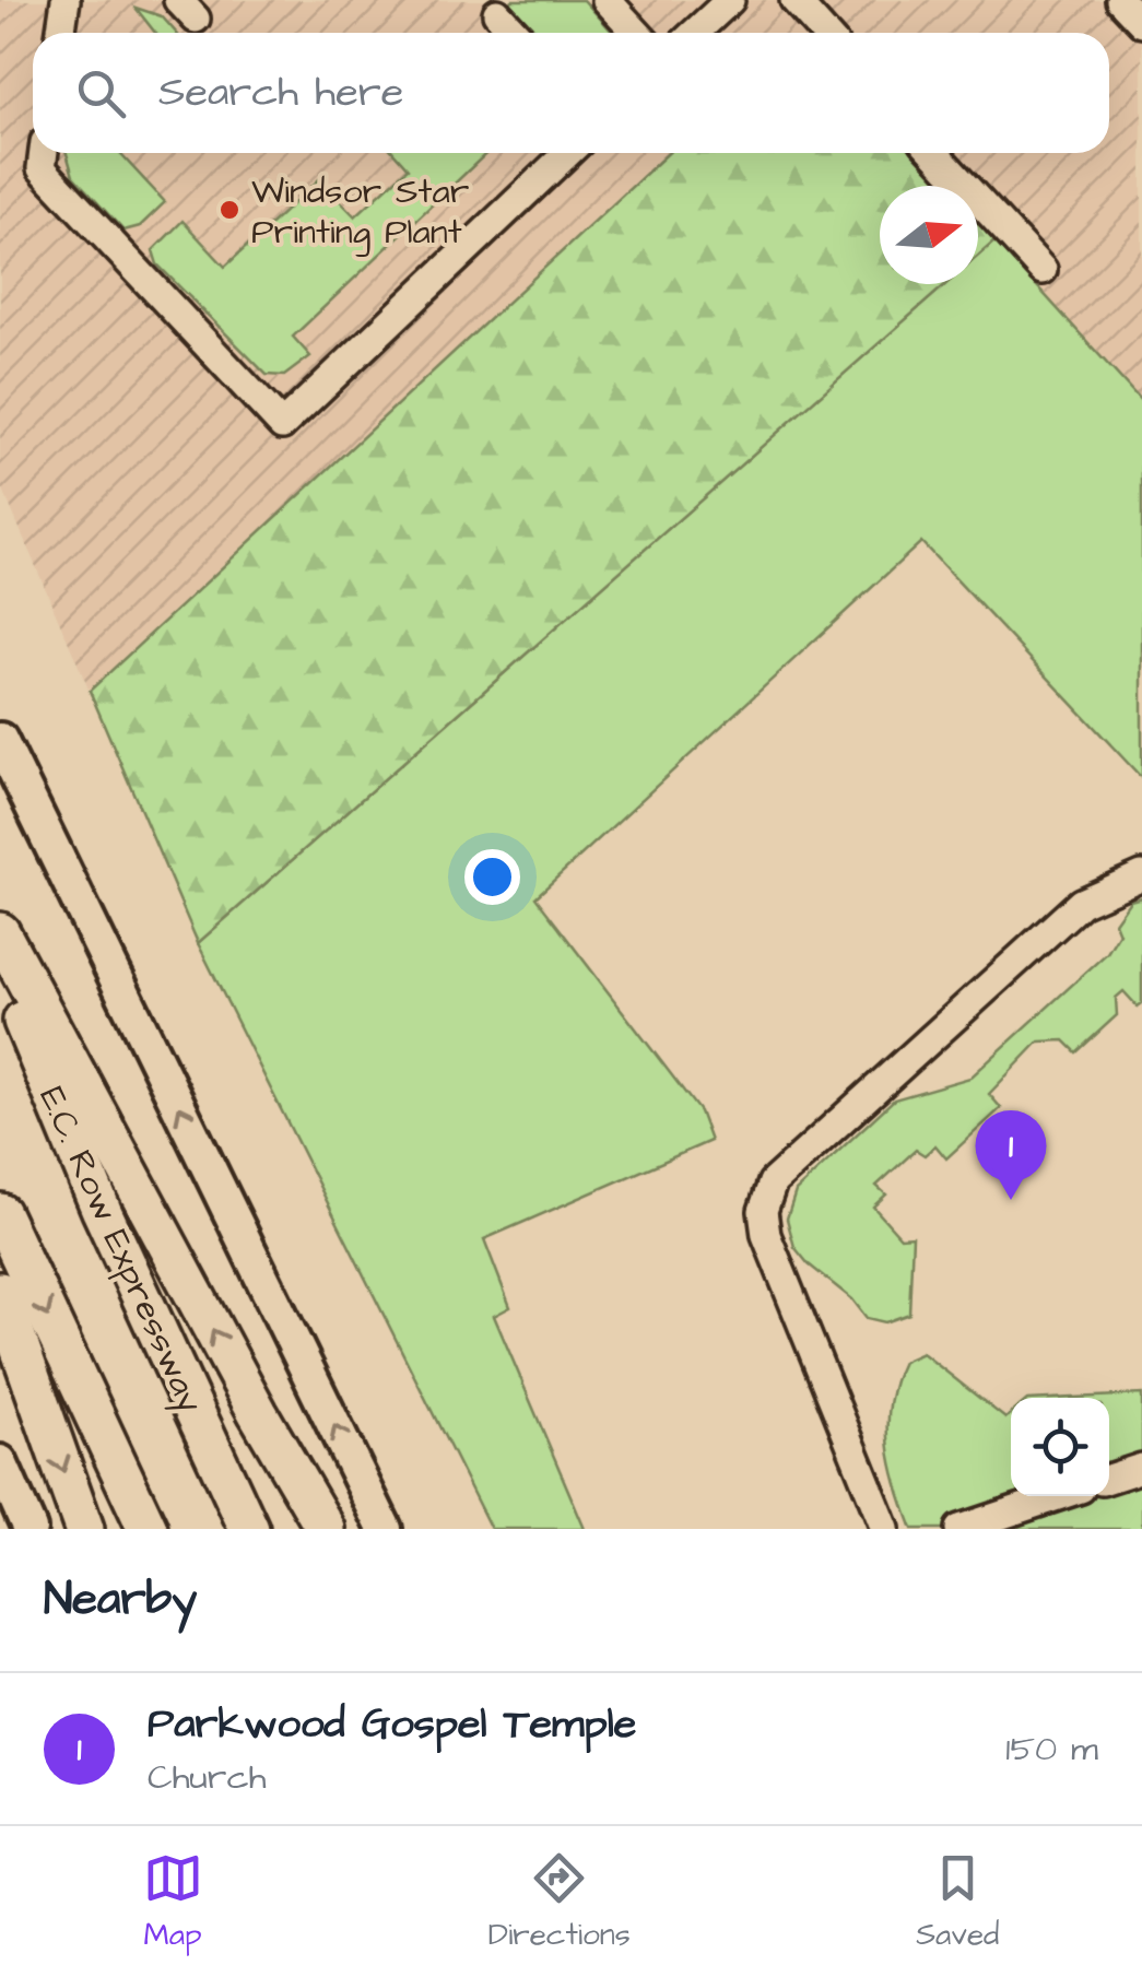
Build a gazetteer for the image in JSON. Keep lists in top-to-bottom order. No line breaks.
{"streets":{"highway":["E.C. Row Expressway"]},"places":["Windsor Star Printing Plant"],"north":"right","page":{"search":"Search here","pins":"1","heading":"Nearby","list":[{"mark":"1","name":"Parkwood Gospel Temple","note":"Church","value":"150 m"}],"nav":["Map","Directions","Saved"]}}
